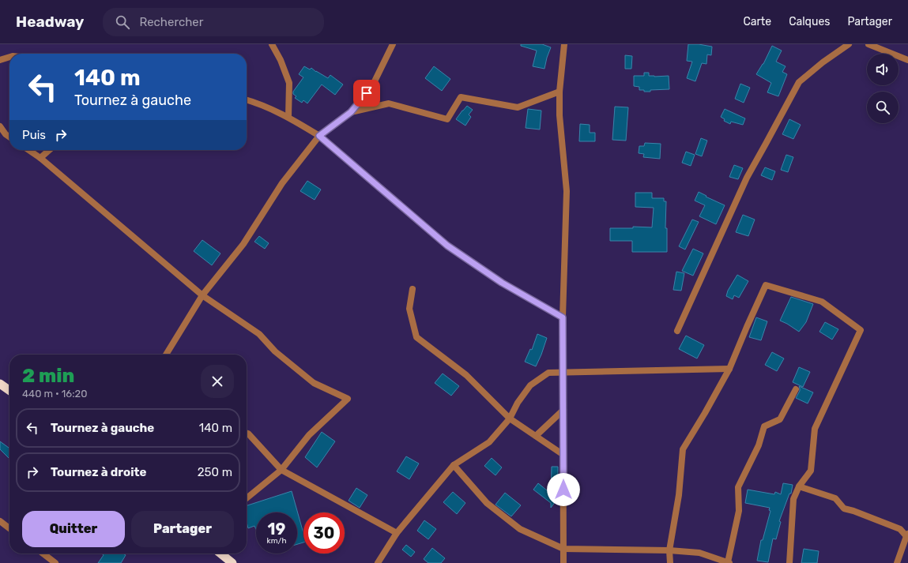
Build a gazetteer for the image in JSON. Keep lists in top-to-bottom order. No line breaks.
{"page":{"header":"Headway","search":"Rechercher","nav":["Carte","Calques","Partager"],"turn":["140 m","Tournez à gauche"],"then":"Puis","heading":["2 min","440 m · 16:20"],"list":[{"name":"Tournez à gauche","value":"140 m"},{"name":"Tournez à droite","value":"250 m"}],"buttons":["Quitter","Partager"],"speed":"19 km/h","limit":"30"}}
